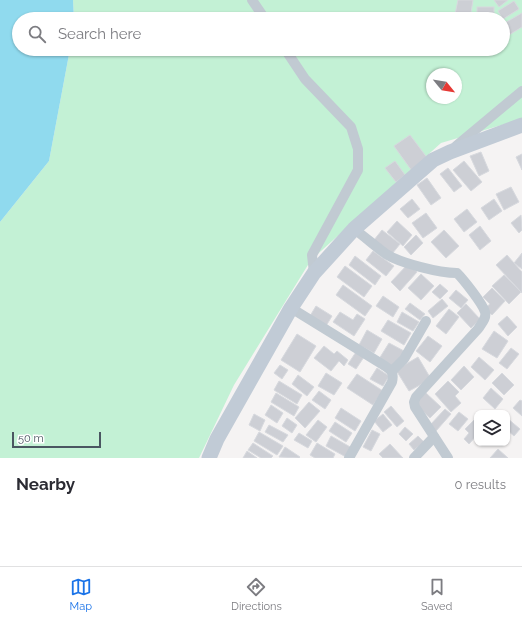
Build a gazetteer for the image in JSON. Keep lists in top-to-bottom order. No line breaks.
{"scale_bar":"50 m","north":"bottom right","page":{"search":"Search here","scale":"50 m","heading":["Nearby","0 results"],"nav":["Map","Directions","Saved"]}}
